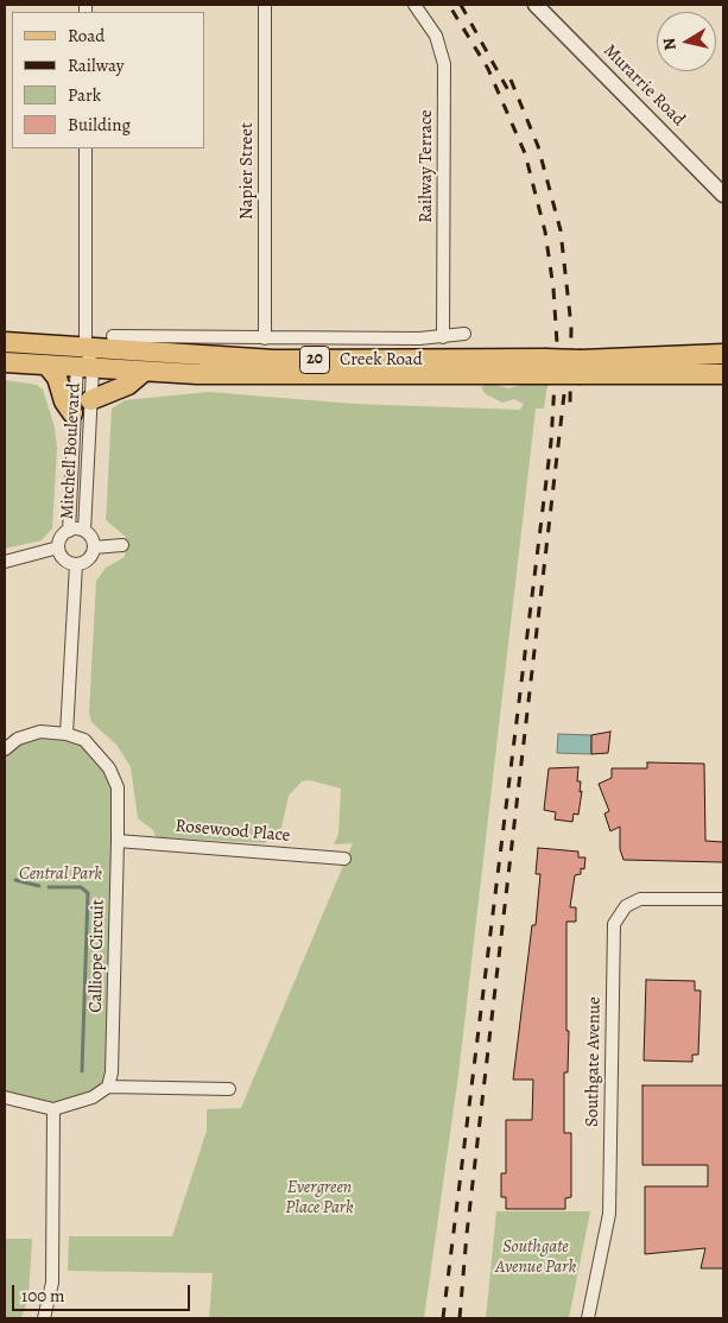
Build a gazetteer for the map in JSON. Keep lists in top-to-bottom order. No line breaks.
{"streets":{"main road":["20","Creek Road"],"street":["Murarrie Road","Railway Terrace","Napier Street","Mitchell Boulevard","Rosewood Place","Calliope Circuit","Southgate Avenue"]},"crossings":[["Railway Terrace","Creek Road"],["Napier Street","Creek Road"],["Creek Road","Mitchell Boulevard"],["Rosewood Place","Calliope Circuit"]],"parks":["Central Park","Evergreen Place Park","Southgate Avenue Park"],"legend":["Road","Railway","Park","Building"],"scale_bar":"100 m","north":"left"}
